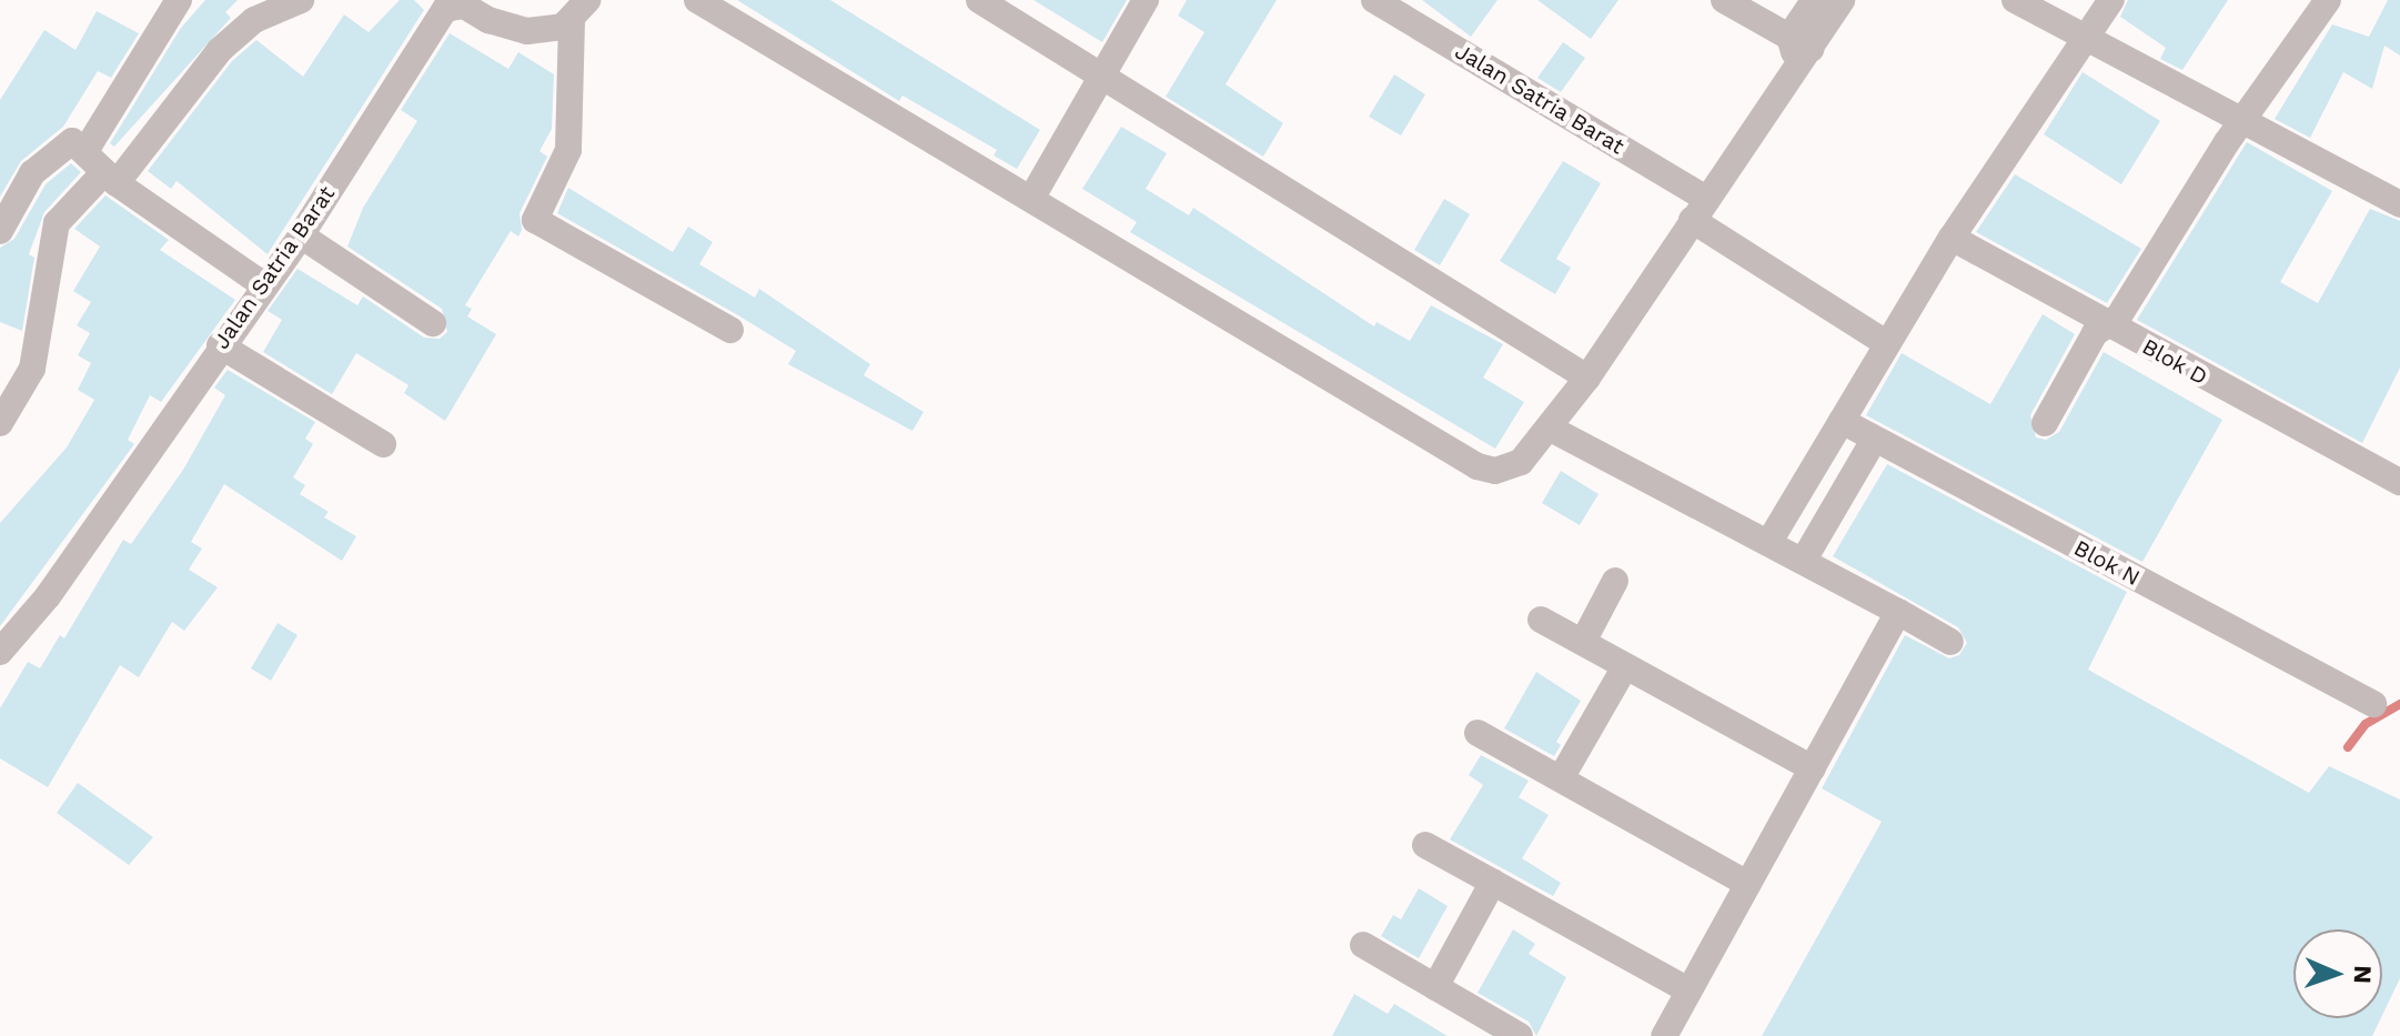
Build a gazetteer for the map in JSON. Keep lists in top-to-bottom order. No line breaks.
{"streets":{"street":["Jalan Satria Barat","Blok D","Blok N"]},"north":"right"}
